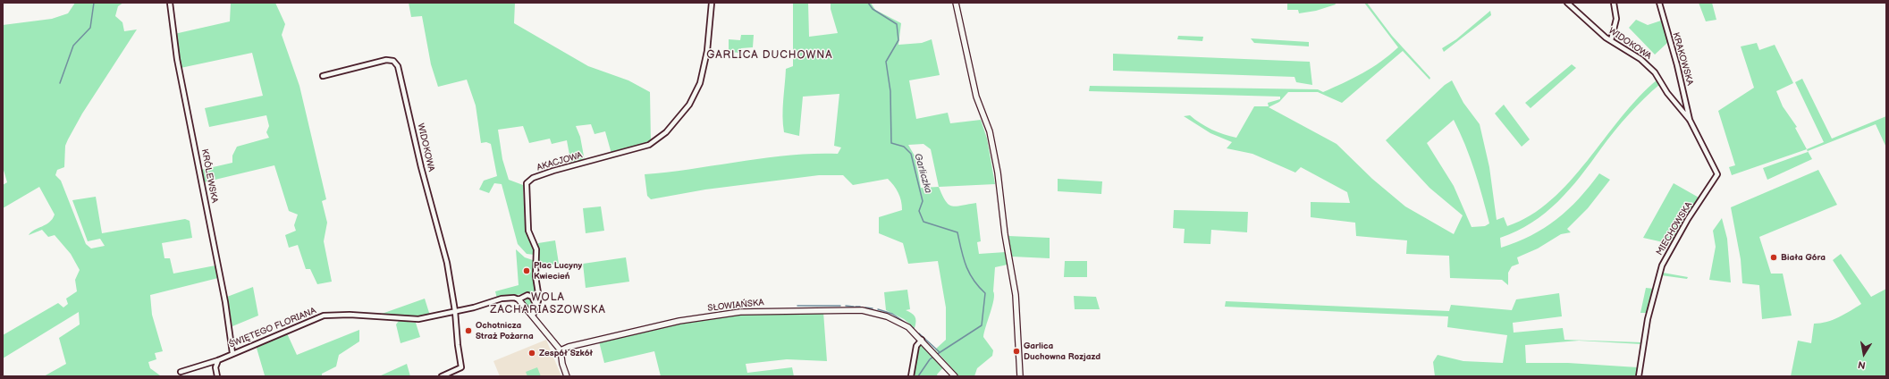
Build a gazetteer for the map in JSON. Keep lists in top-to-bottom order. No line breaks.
{"streets":{"street":["WIDOKOWA","KRAKOWSKA","AKACJOWA","KRÓLEWSKA","MIECHOWSKA","SŁOWIAŃSKA","ŚWIĘTEGO FLORIANA"]},"crossings":[["WIDOKOWA","KRAKOWSKA"],["WIDOKOWA","MIECHOWSKA"],["WIDOKOWA","ŚWIĘTEGO FLORIANA"],["KRAKOWSKA","MIECHOWSKA"],["KRÓLEWSKA","ŚWIĘTEGO FLORIANA"]],"districts":["GARLICA DUCHOWNA","WOLA ZACHARIASZOWSKA"],"water":["Garliczka"],"places":["Biała Góra","Plac Lucyny Kwiecień","Ochotnicza Straż Pożarna","Garlica Duchowna Rozjazd","Zespół Szkół"],"north":"bottom"}
